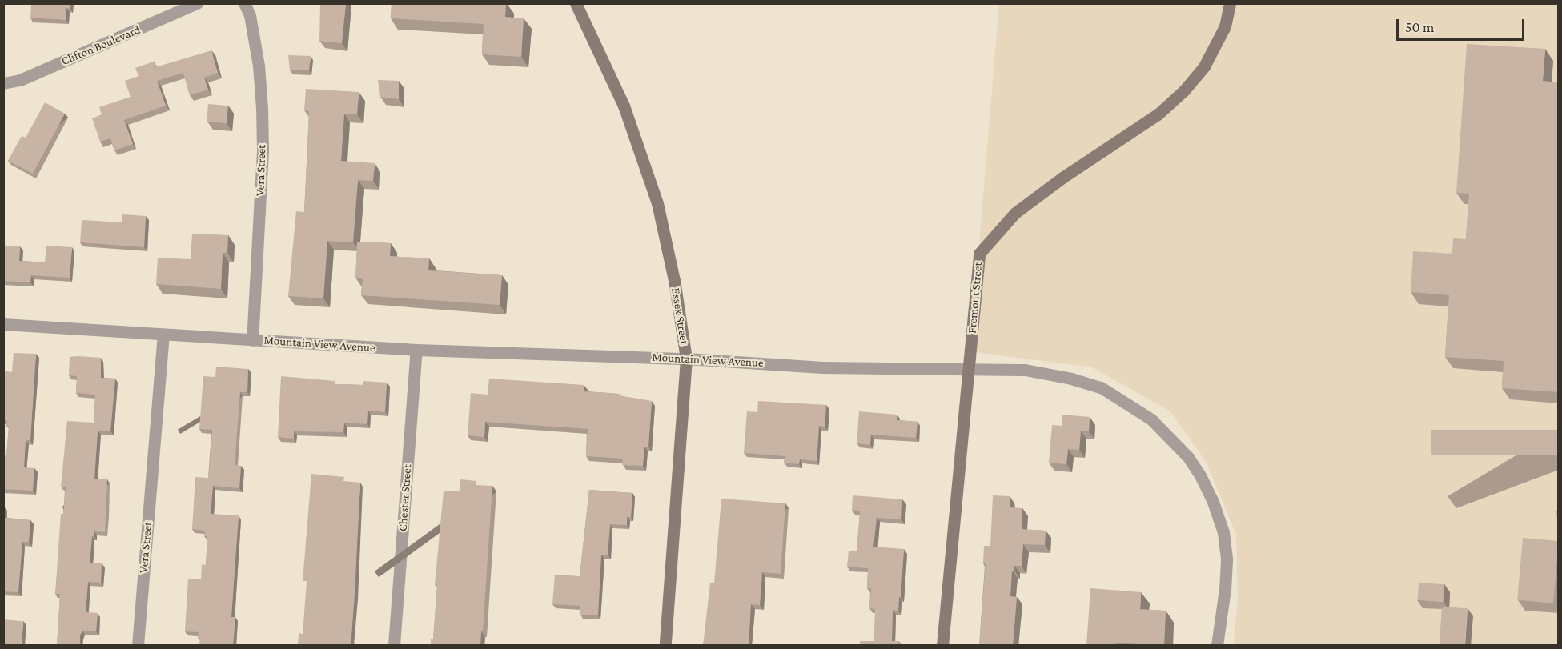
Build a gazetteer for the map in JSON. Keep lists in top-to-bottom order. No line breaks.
{"streets":{"street":["Clifton Boulevard","Vera Street","Fremont Street","Essex Street","Mountain View Avenue","Chester Street"]},"crossings":[["Vera Street","Mountain View Avenue"],["Fremont Street","Mountain View Avenue"],["Essex Street","Mountain View Avenue"],["Mountain View Avenue","Chester Street"]],"scale_bar":"50 m"}
